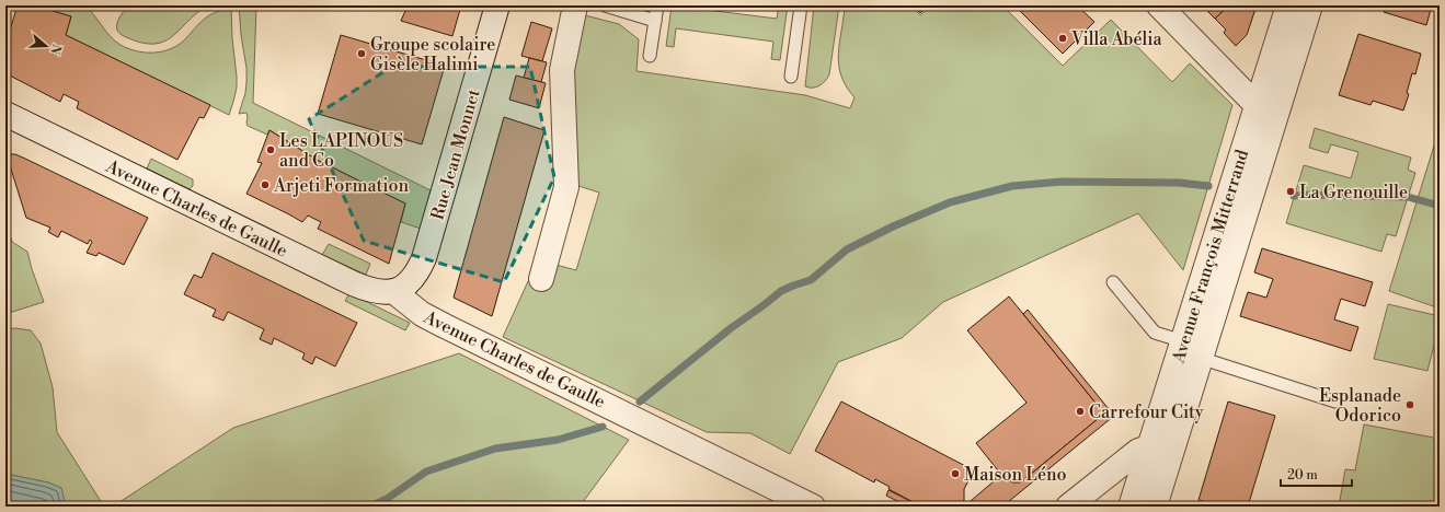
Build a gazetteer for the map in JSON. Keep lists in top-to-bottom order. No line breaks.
{"streets":{"street":["Rue Jean Monnet","Avenue Charles de Gaulle","Avenue François Mitterrand"]},"crossings":[["Rue Jean Monnet","Avenue Charles de Gaulle"]],"places":["Villa Abélia","Groupe scolaire Gisèle Halimi","Les LAPINOUS and Co","Arjeti Formation","La Grenouille","Esplanade Odorico","Carrefour City","Maison Léno"],"scale_bar":"20 m","north":"right"}
